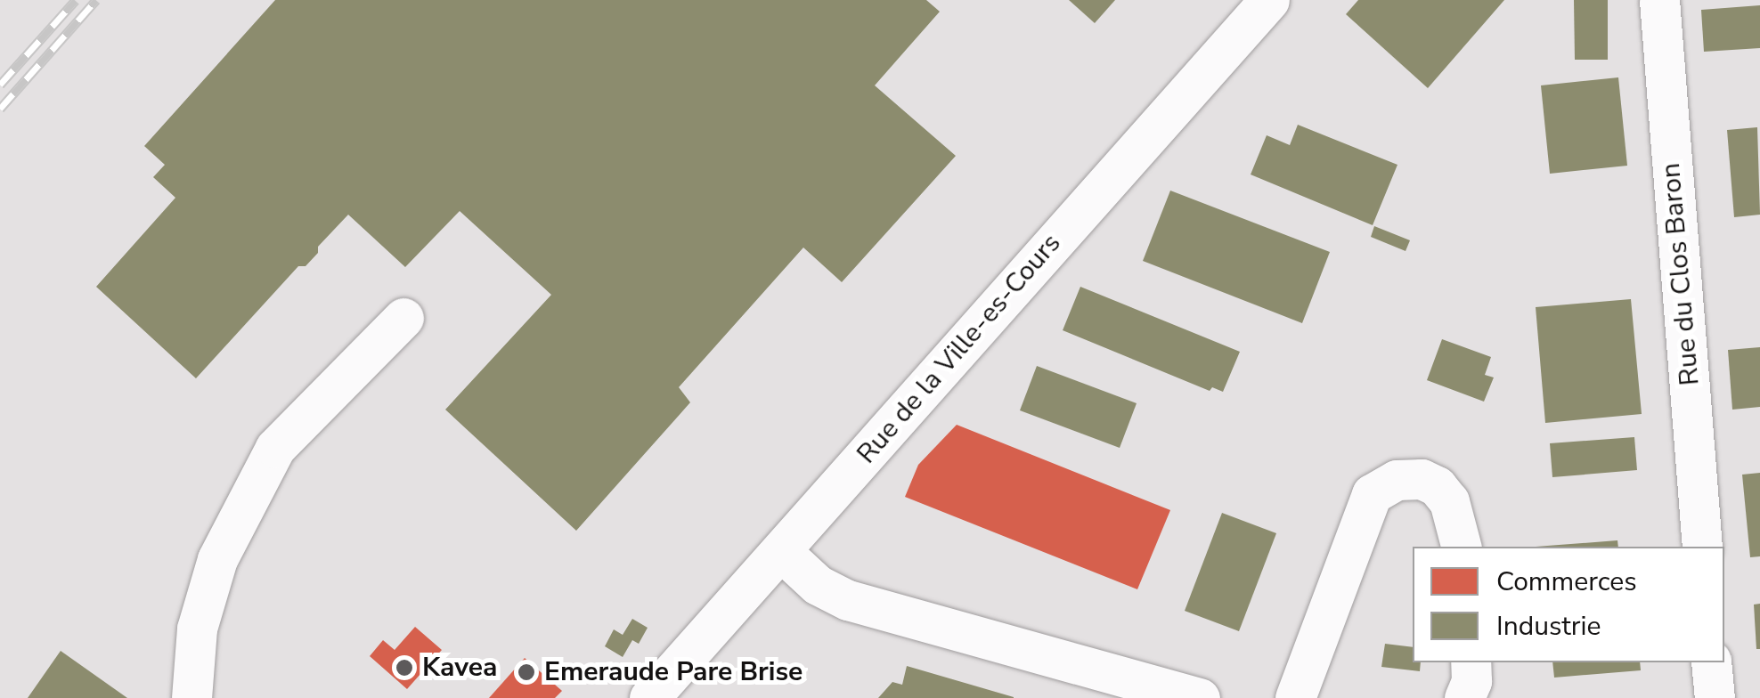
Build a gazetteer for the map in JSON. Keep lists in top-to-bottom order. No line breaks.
{"streets":{"street":["Rue du Clos Baron","Rue de la Ville-es-Cours"]},"places":["Kavea","Emeraude Pare Brise"],"legend":["Commerces","Industrie"]}
